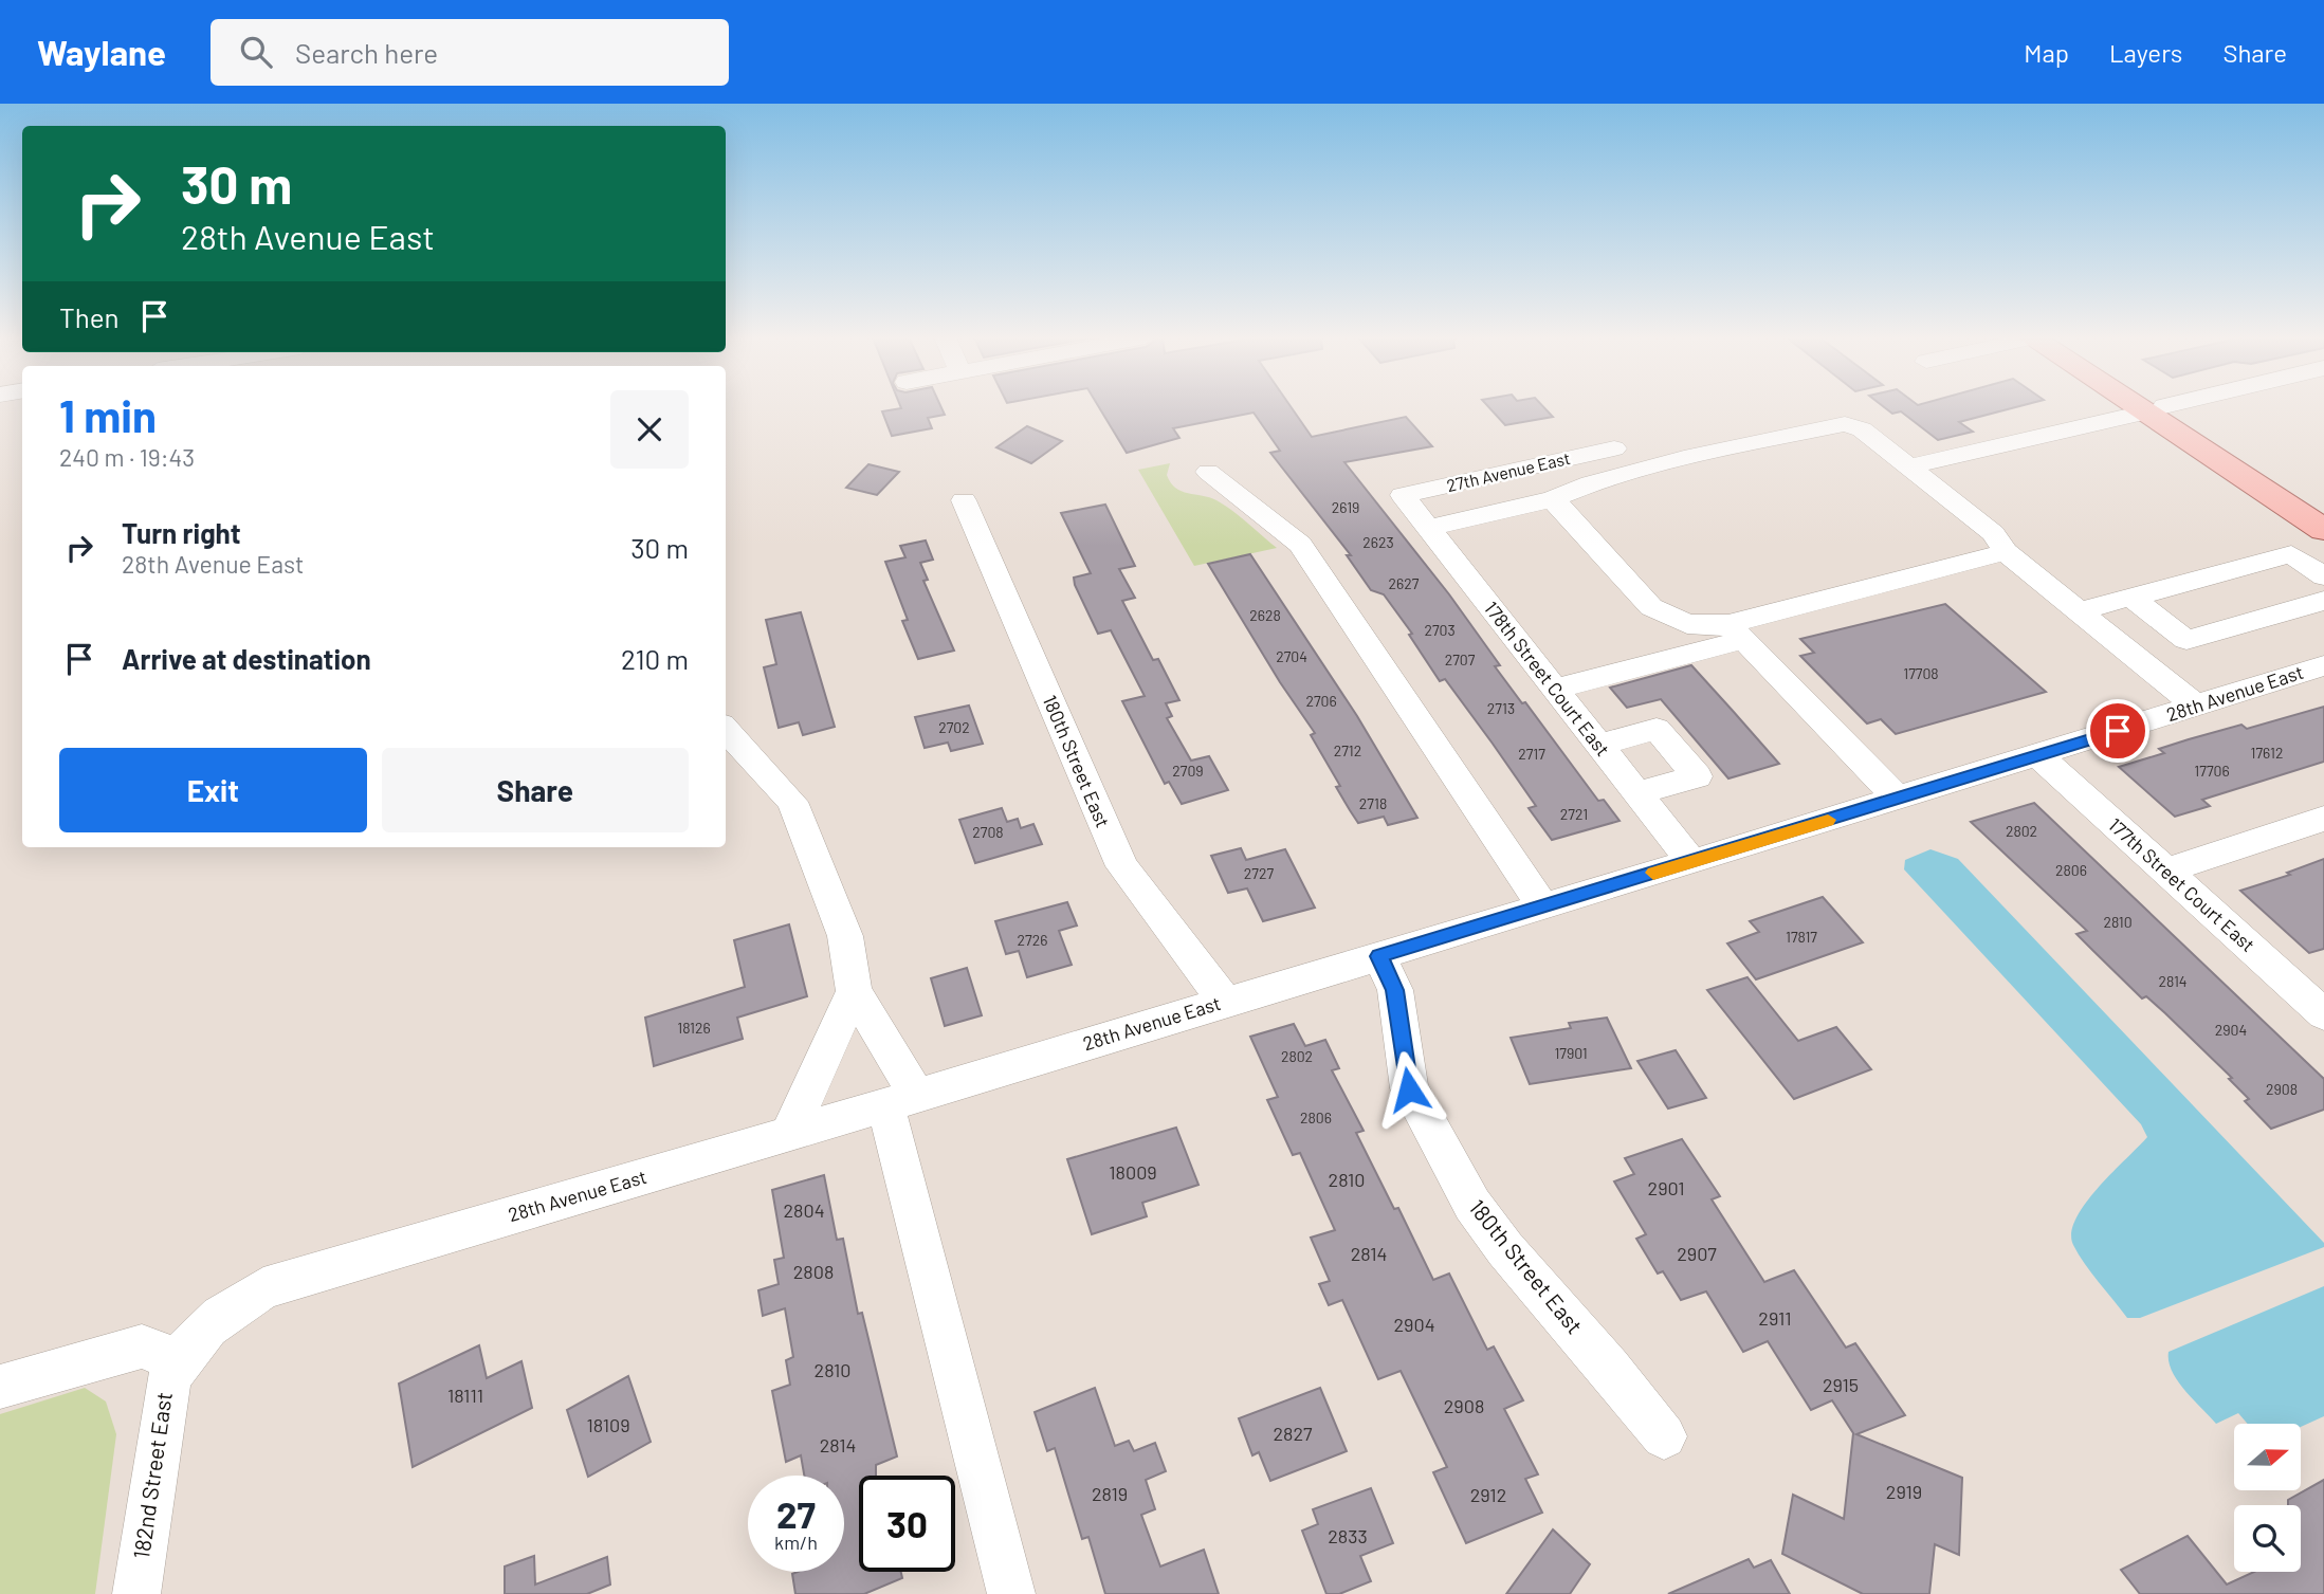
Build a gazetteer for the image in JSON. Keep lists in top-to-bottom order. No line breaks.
{"streets":{"street":["27th Avenue East","178th Street Court East","28th Avenue East","180th Street East","177th Street Court East","182nd Street East"]},"crossings":[["27th Avenue East","178th Street Court East"],["178th Street Court East","28th Avenue East"],["28th Avenue East","180th Street East"],["28th Avenue East","177th Street Court East"],["28th Avenue East","182nd Street East"]],"house_numbers":["2619","2623","2627","2628","2703","2704","2707","17708","2706","2713","2702","2712","17612","2717","2709","17706","2718","2721","2802","2708","2806","2727","2810","17817","2726","2814","18126","2904","17901","2802","2908","2806","18009","2810","2901","2804","2814","2907","2808","2911","2904","2810","2915","18111","2908","18109","2827","2814","2919","2819","2912","2833"],"north":"right","page":{"header":"Waylane","search":"Search here","nav":["Map","Layers","Share"],"turn":["30 m","28th Avenue East"],"then":"Then","heading":["1 min","240 m · 19:43"],"list":[{"name":"Turn right","note":"28th Avenue East","value":"30 m"},{"name":"Arrive at destination","value":"210 m"}],"buttons":["Exit","Share"],"speed":"27 km/h","limit":"30"}}
